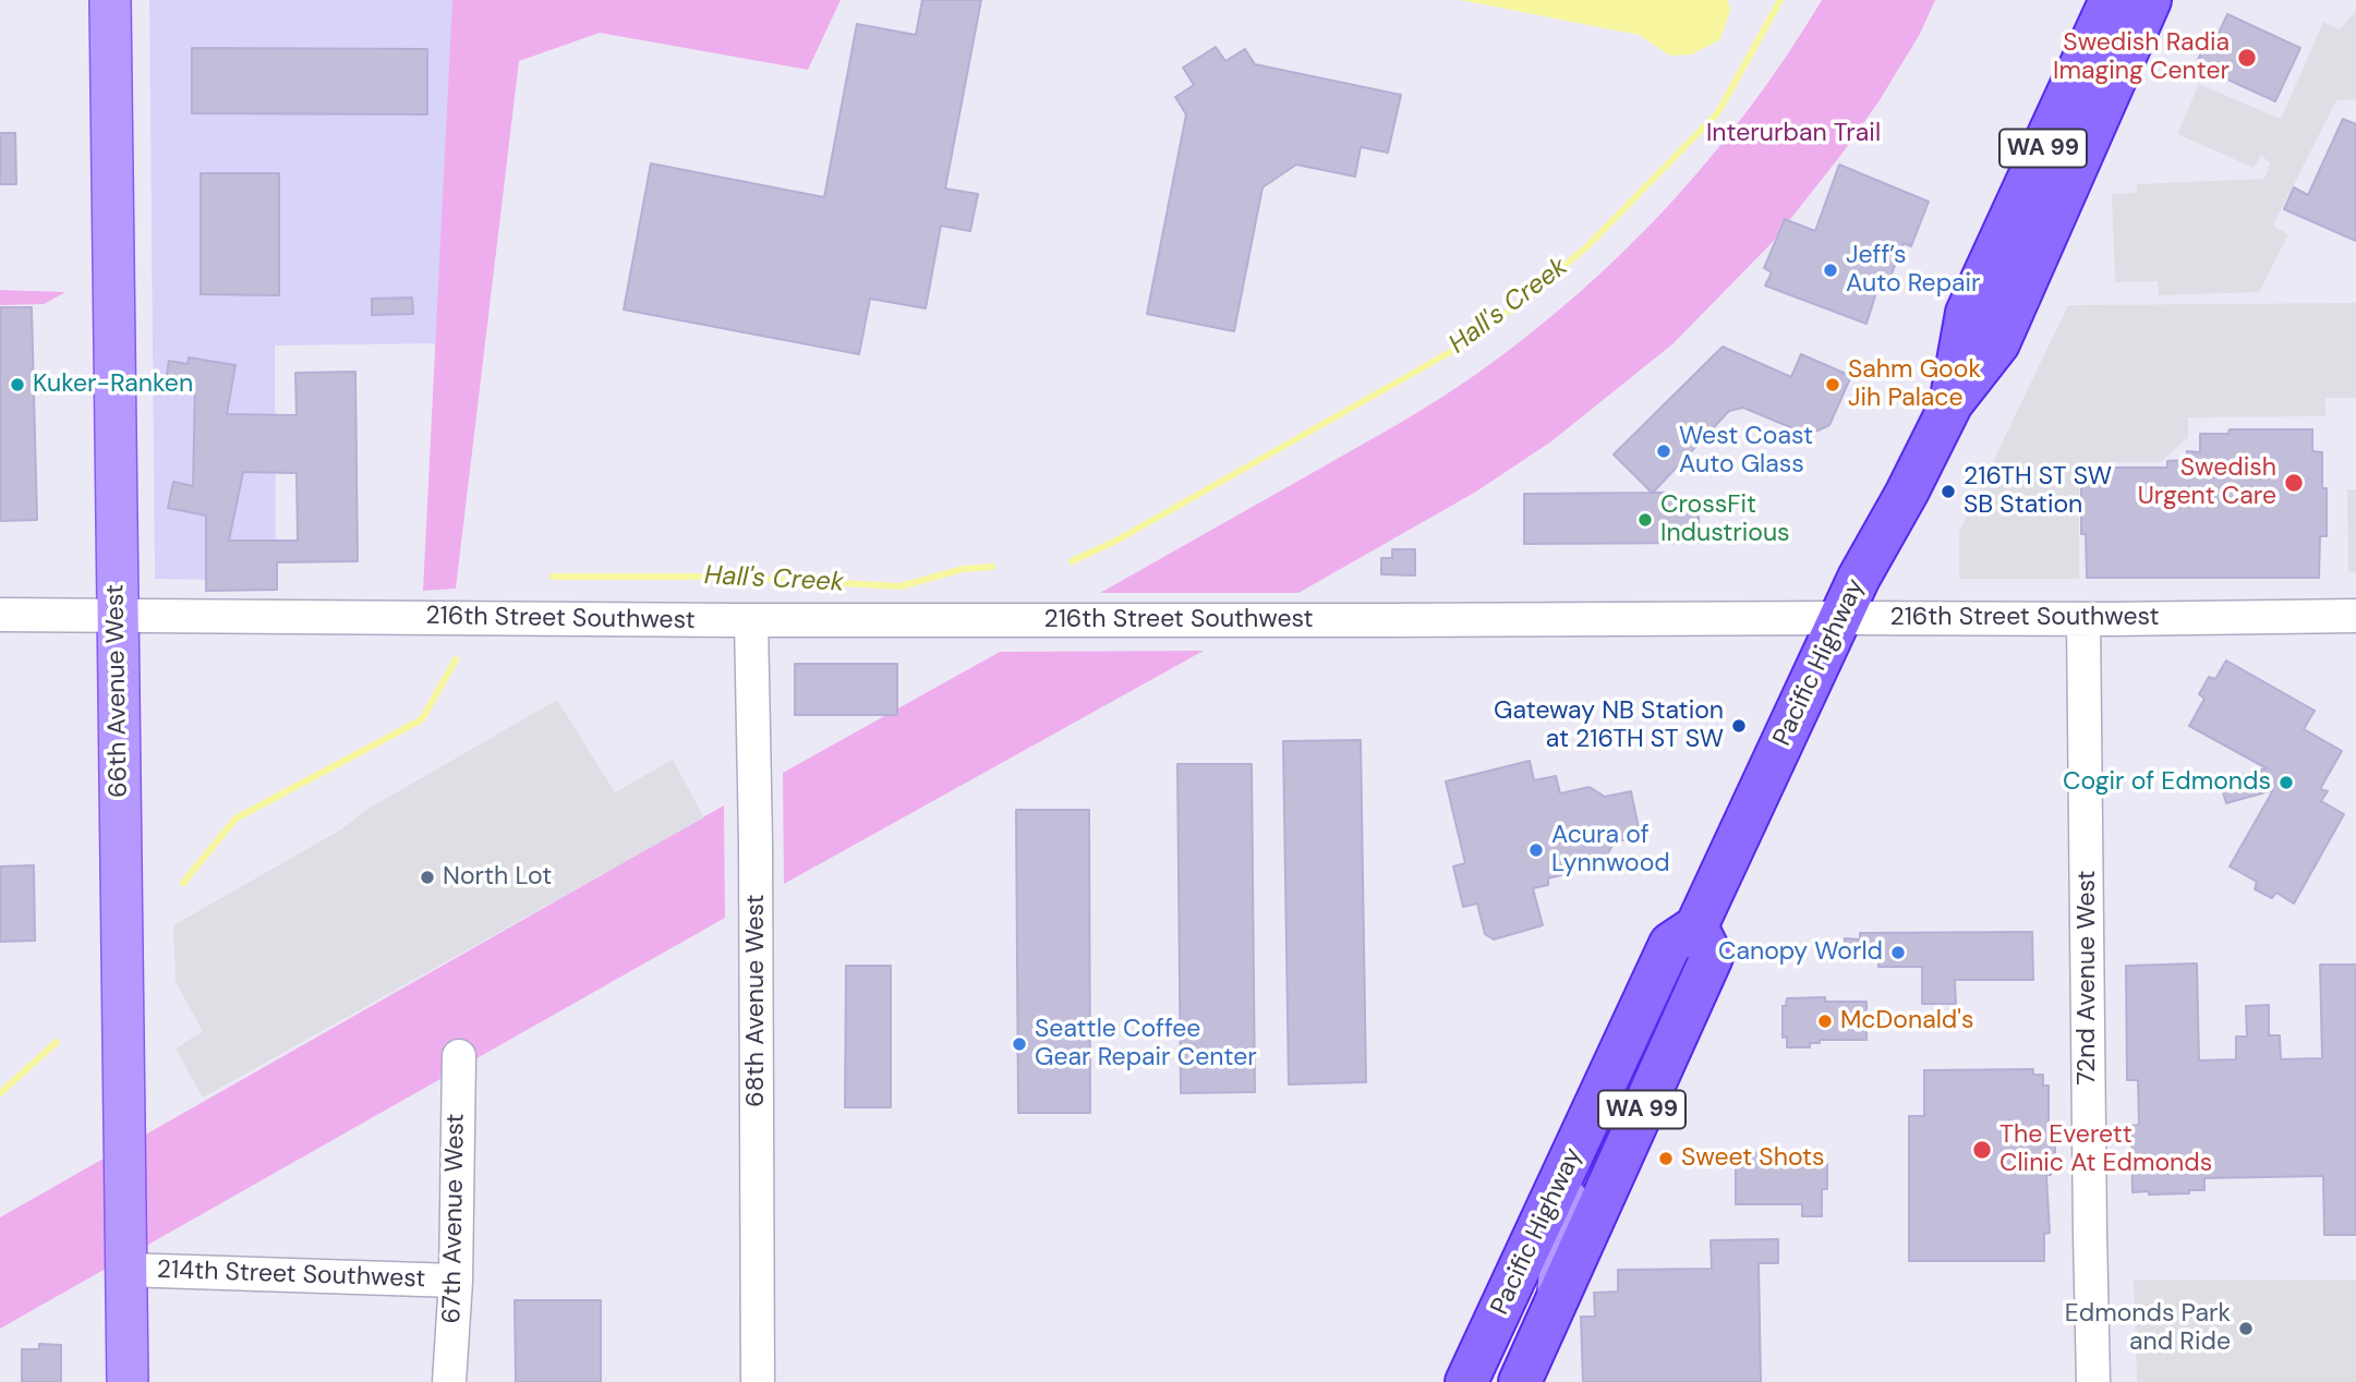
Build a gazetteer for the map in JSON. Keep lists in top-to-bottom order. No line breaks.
{"streets":{"highway":["WA 99","Pacific Highway"],"main road":["66th Avenue West"],"street":["216th Street Southwest","72nd Avenue West","68th Avenue West","67th Avenue West","214th Street Southwest"]},"crossings":[["216th Street Southwest","Pacific Highway"],["216th Street Southwest","66th Avenue West"],["216th Street Southwest","72nd Avenue West"],["216th Street Southwest","68th Avenue West"],["66th Avenue West","214th Street Southwest"],["67th Avenue West","214th Street Southwest"]],"water":["Hall's Creek"],"parks":["Interurban Trail"],"places":["Swedish Radia Imaging Center","Jeff’s Auto Repair","Kuker-Ranken","Sahm Gook Jih Palace","West Coast Auto Glass","Swedish Urgent Care","216TH ST SW SB Station","CrossFit Industrious","Gateway NB Station at 216TH ST SW","Cogir of Edmonds","Acura of Lynnwood","North Lot","Canopy World","McDonald's","Seattle Coffee Gear Repair Center","The Everett Clinic At Edmonds","Sweet Shots","Edmonds Park and Ride"]}
